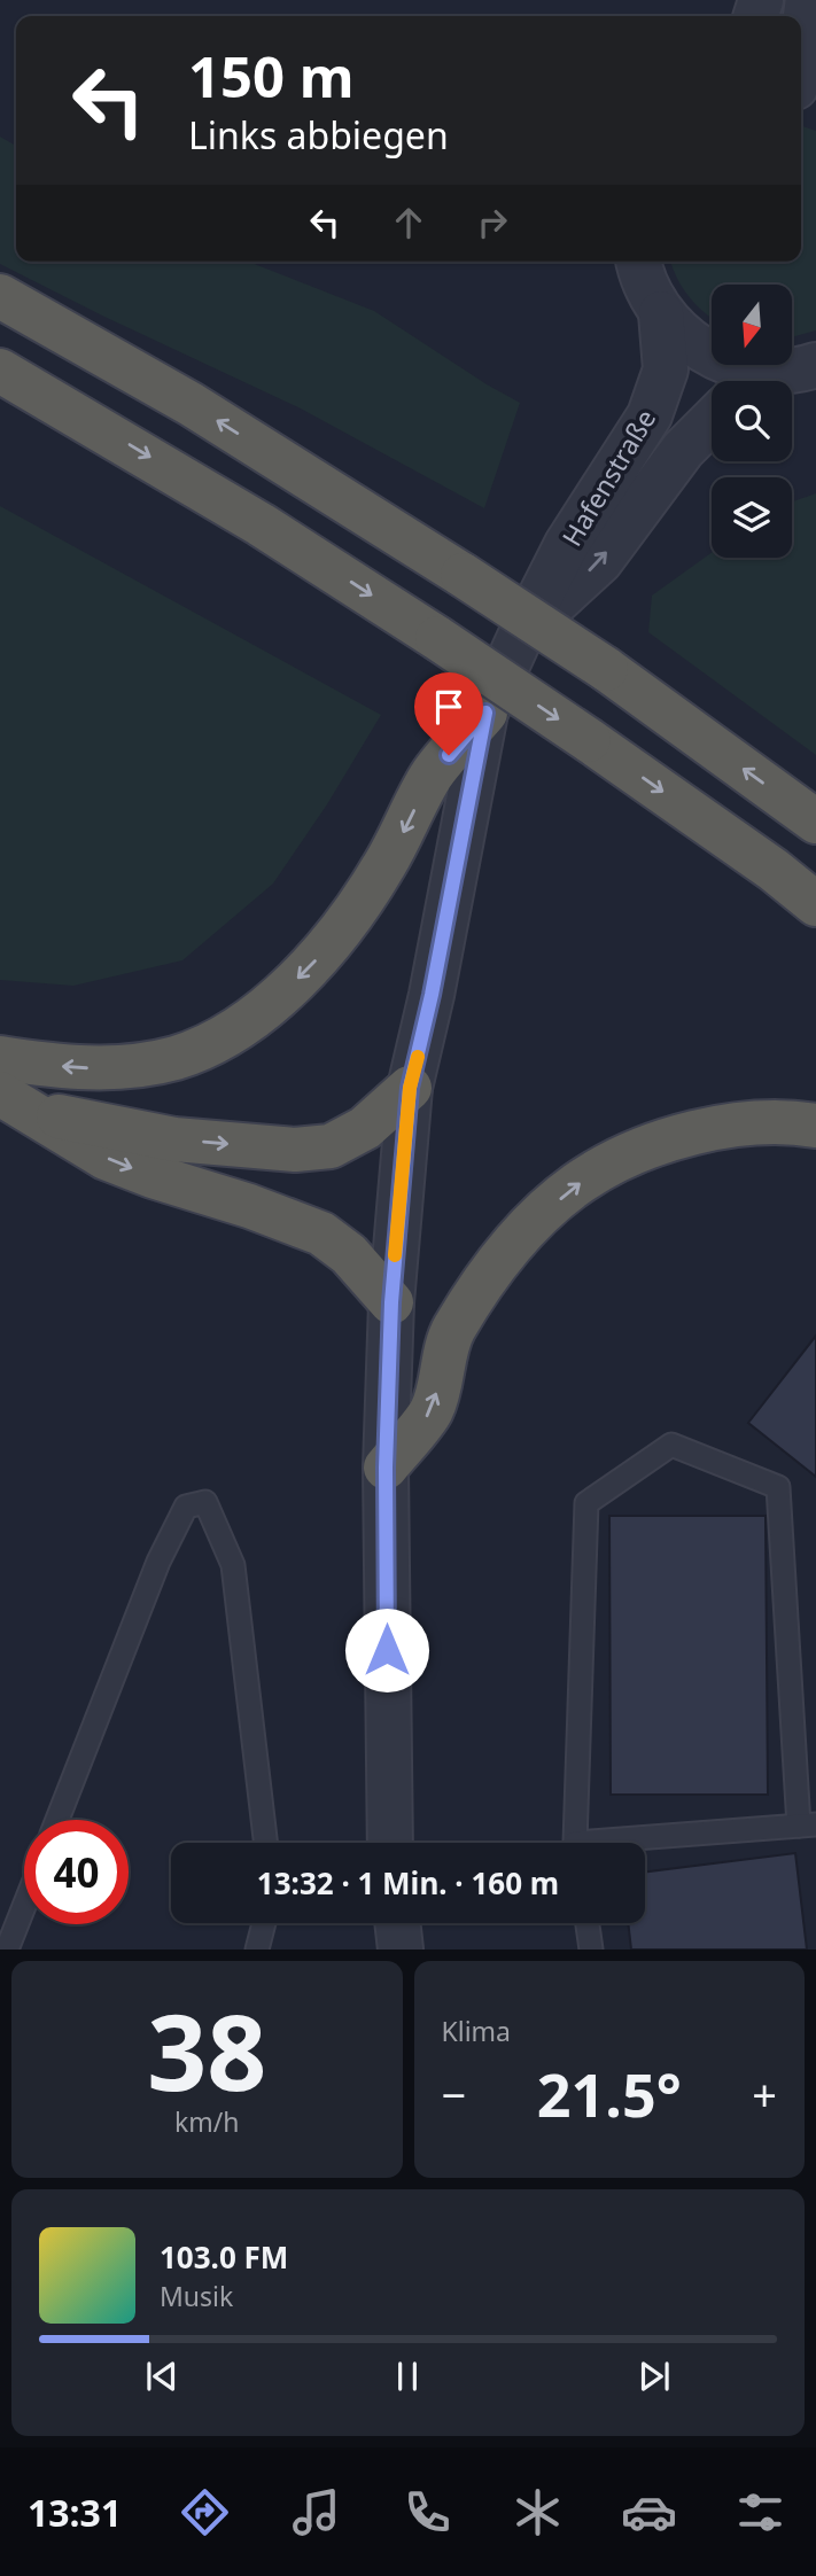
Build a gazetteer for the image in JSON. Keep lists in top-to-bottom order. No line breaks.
{"streets":{"street":["Hafenstraße"]},"north":"bottom","page":{"turn":["150 m","Links abbiegen"],"limit":"40","trip":"13:32 · 1 Min. · 160 m","tile":[["38","km/h"],"Klima"],"heat":["−","21.5°","+"],"song":["103.0 FM","Musik"],"tabs":"13:31"}}
